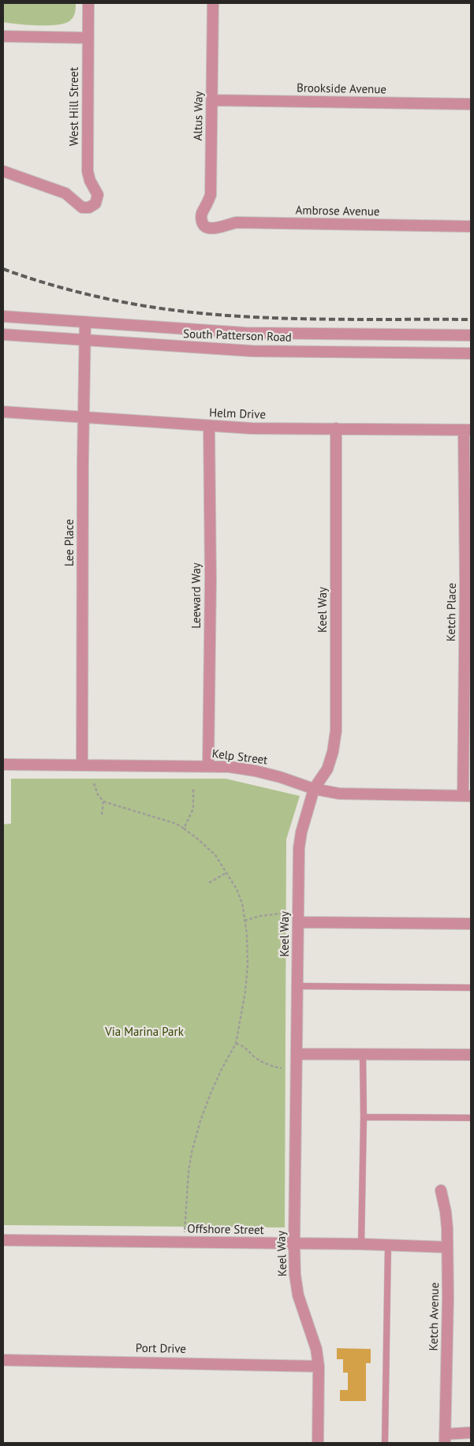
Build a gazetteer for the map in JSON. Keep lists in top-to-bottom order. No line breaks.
{"streets":{"street":["Brookside Avenue","West Hill Street","Altus Way","Ambrose Avenue","South Patterson Road","Helm Drive","Lee Place","Leeward Way","Keel Way","Ketch Place","Kelp Street","Offshore Street","Ketch Avenue","Port Drive"]},"crossings":[["Brookside Avenue","Altus Way"],["Altus Way","Ambrose Avenue"],["South Patterson Road","Lee Place"],["Helm Drive","Lee Place"],["Helm Drive","Leeward Way"],["Helm Drive","Keel Way"],["Helm Drive","Ketch Place"],["Lee Place","Kelp Street"],["Leeward Way","Kelp Street"],["Keel Way","Kelp Street"],["Keel Way","Offshore Street"],["Keel Way","Port Drive"],["Ketch Place","Kelp Street"],["Offshore Street","Ketch Avenue"]],"parks":["Via Marina Park"]}
